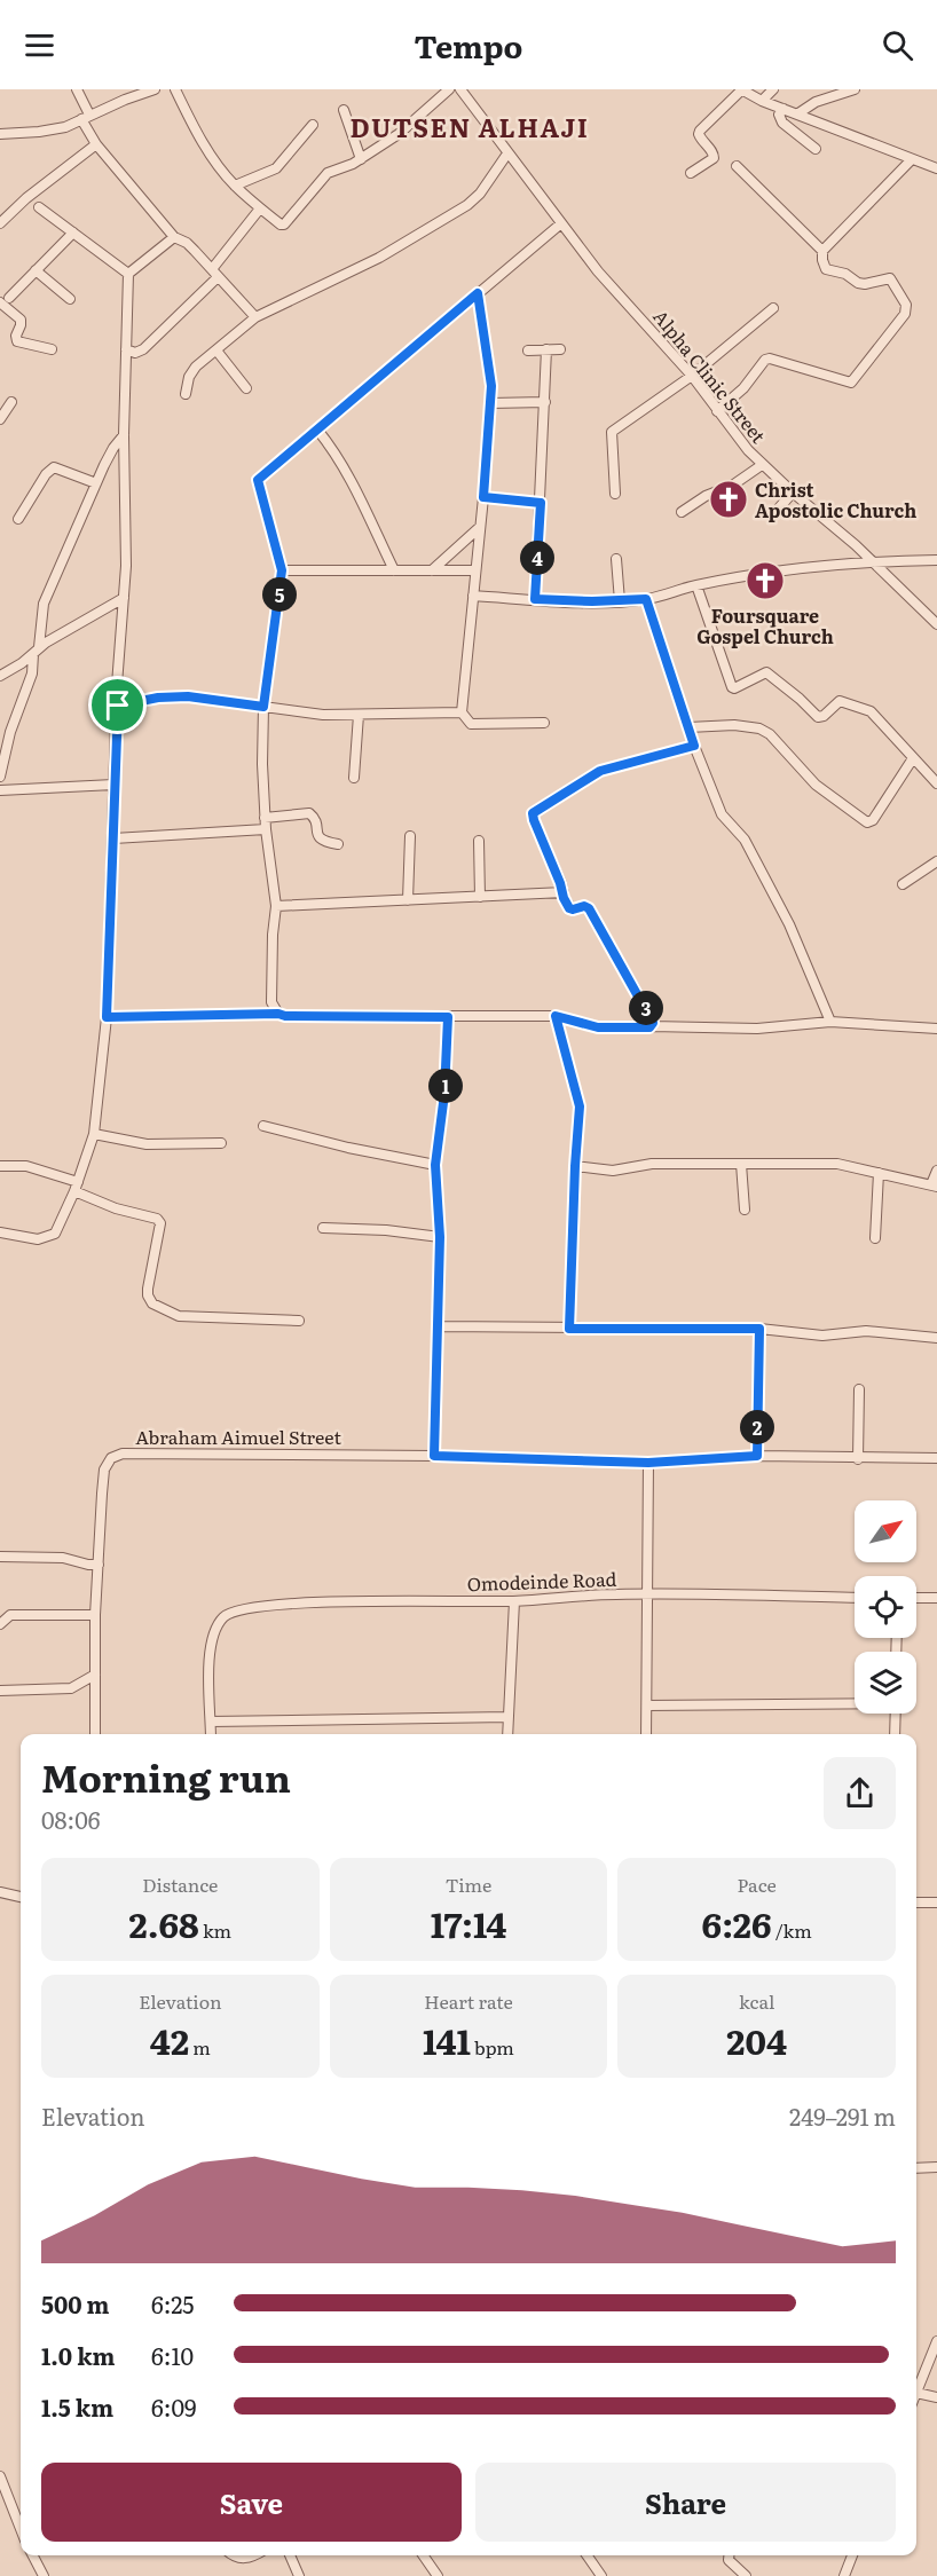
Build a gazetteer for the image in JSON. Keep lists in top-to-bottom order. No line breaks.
{"streets":{"street":["Alpha Clinic Street","Abraham Aimuel Street","Omodeinde Road"]},"districts":["DUTSEN ALHAJI"],"places":{"church":["Christ Apostolic Church","Foursquare Gospel Church"]},"north":"top right","page":{"header":"Tempo","pins":["4","5","3","1","2"],"heading":["Morning run","08:06"],"stats":[["Distance","2.68 km"],["Time","17:14"],["Pace","6:26 /km"],["Elevation","42 m"],["Heart rate","141 bpm"],["kcal","204"]],"chart":["Elevation","249–291 m"],"list":[{"name":"500 m","note":"6:25"},{"name":"1.0 km","note":"6:10"},{"name":"1.5 km","note":"6:09"}],"buttons":["Save","Share"]}}
